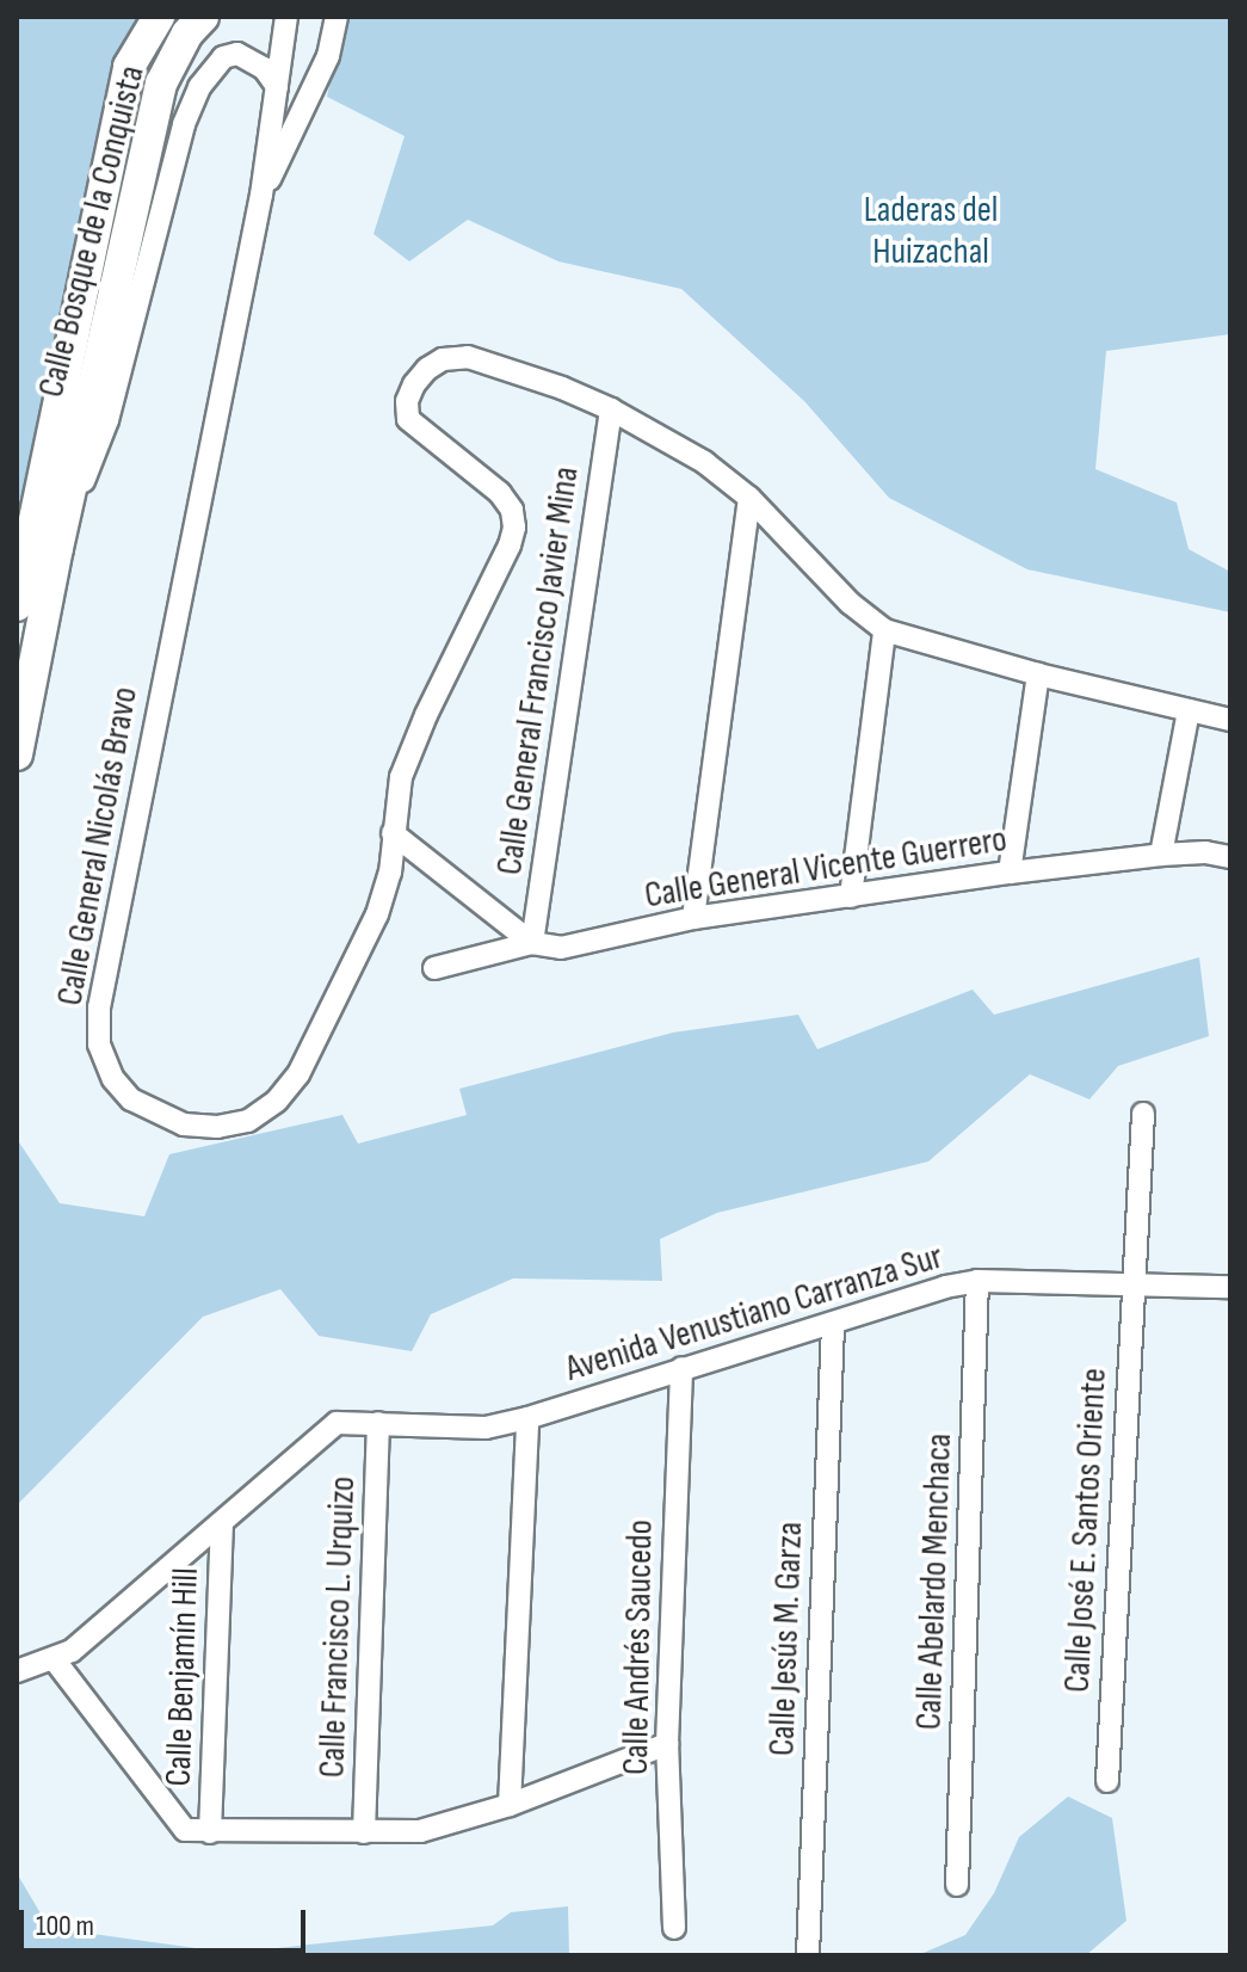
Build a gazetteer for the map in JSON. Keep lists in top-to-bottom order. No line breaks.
{"streets":{"main road":["Calle Bosque de la Conquista"],"street":["Calle General Francisco Javier Mina","Calle General Nicolás Bravo","Calle General Vicente Guerrero","Avenida Venustiano Carranza Sur","Calle José E. Santos Oriente","Calle Abelardo Menchaca","Calle Francisco L. Urquizo","Calle Jesús M. Garza","Calle Andrés Saucedo","Calle Benjamín Hill"]},"crossings":[["Calle General Francisco Javier Mina","Calle General Nicolás Bravo"],["Calle General Francisco Javier Mina","Calle General Vicente Guerrero"],["Avenida Venustiano Carranza Sur","Calle José E. Santos Oriente"],["Avenida Venustiano Carranza Sur","Calle Abelardo Menchaca"],["Avenida Venustiano Carranza Sur","Calle Francisco L. Urquizo"],["Avenida Venustiano Carranza Sur","Calle Jesús M. Garza"],["Avenida Venustiano Carranza Sur","Calle Andrés Saucedo"],["Avenida Venustiano Carranza Sur","Calle Benjamín Hill"]],"parks":["Laderas del Huizachal"],"scale_bar":"100 m"}
